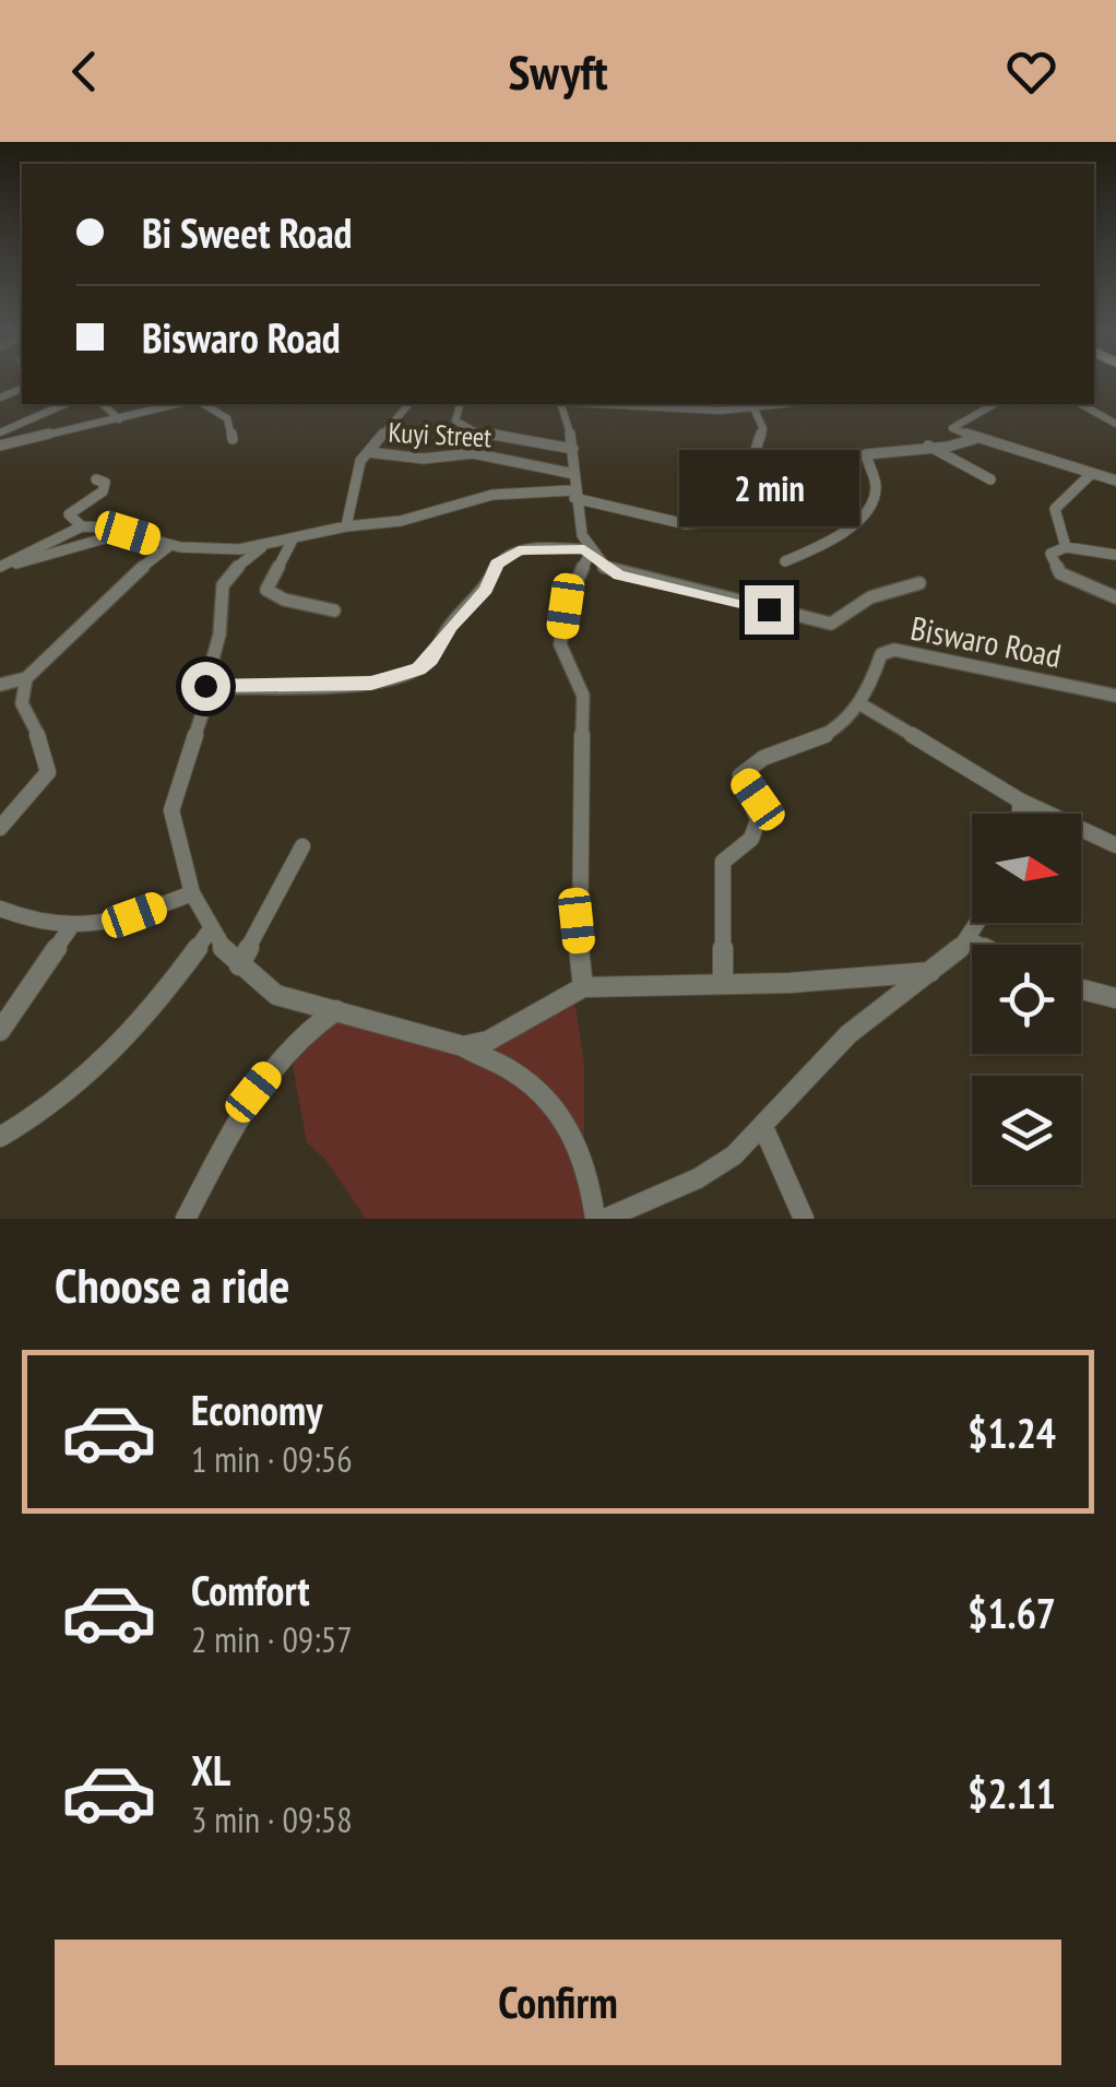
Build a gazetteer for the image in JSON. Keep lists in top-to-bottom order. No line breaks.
{"streets":{"street":["Kuyi Street","Biswaro Road"]},"north":"right","page":{"header":"Swyft","banner":["Bi Sweet Road","Biswaro Road"],"bubble":"2 min","heading":"Choose a ride","list":[{"name":"Economy","note":"1 min · 09:56","value":"$1.24"},{"name":"Comfort","note":"2 min · 09:57","value":"$1.67"},{"name":"XL","note":"3 min · 09:58","value":"$2.11"}],"buttons":"Confirm"}}
